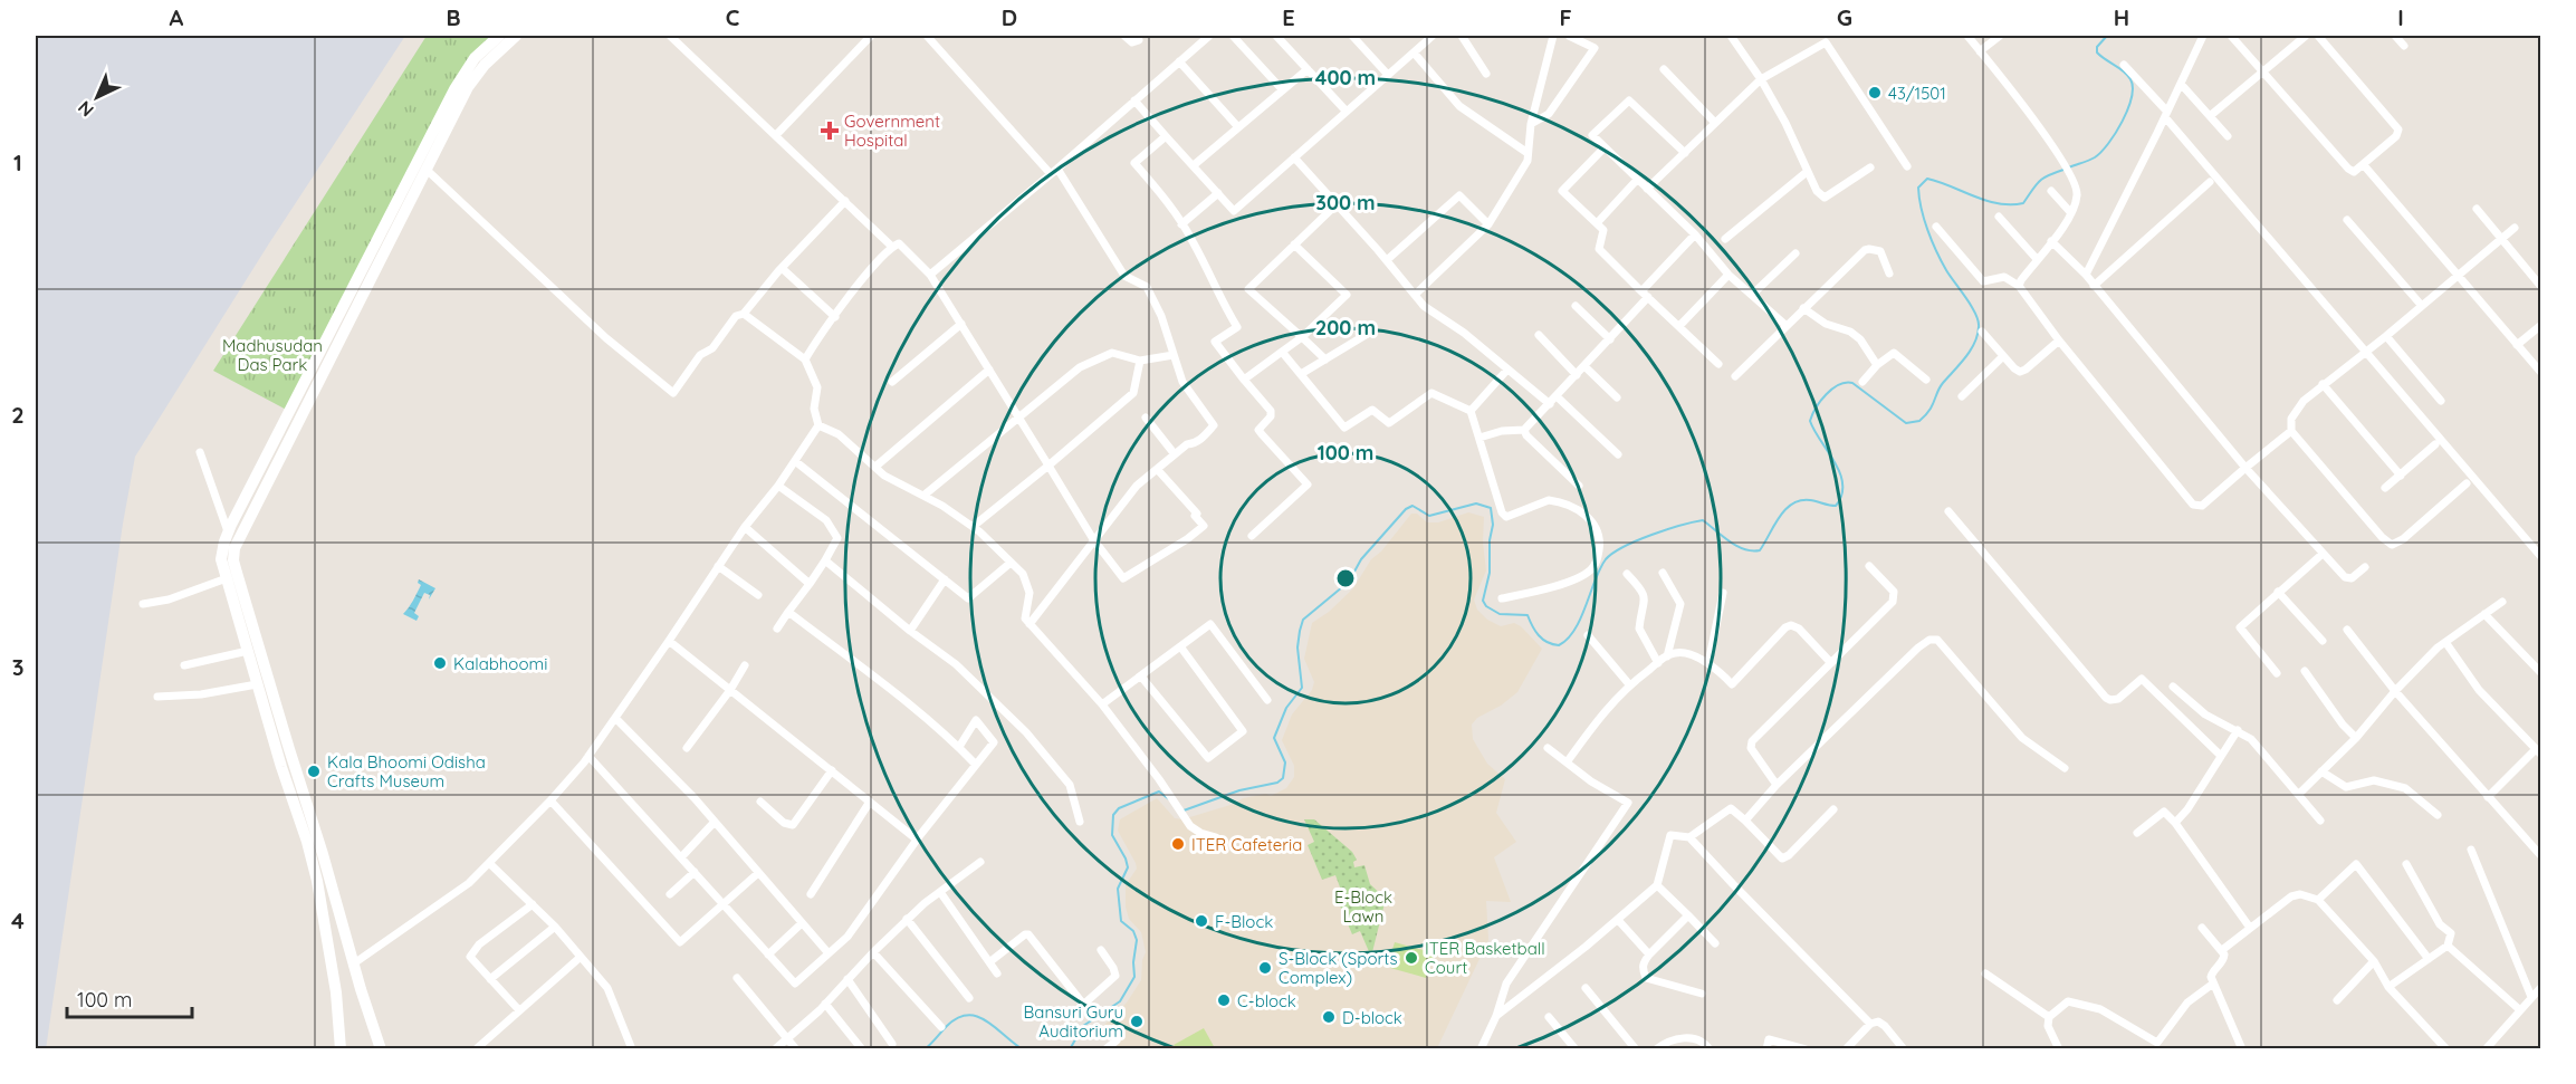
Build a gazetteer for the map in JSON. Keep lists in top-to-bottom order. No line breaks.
{"parks":["Madhusudan Das Park","E-Block Lawn"],"places":{"other":["43/1501","Kalabhoomi","Kala Bhoomi Odisha Crafts Museum","ITER Cafeteria","F-Block","ITER Basketball Court","S-Block (Sports Complex)","C-block","D-block","Bansuri Guru Auditorium"],"health":["Government Hospital"]},"scale_bar":"100 m","north":"bottom left","grid":{"columns":["A","B","C","D","E","F","G","H","I"],"rows":["1","2","3","4"]},"rings":["400 m","300 m","200 m","100 m"]}
